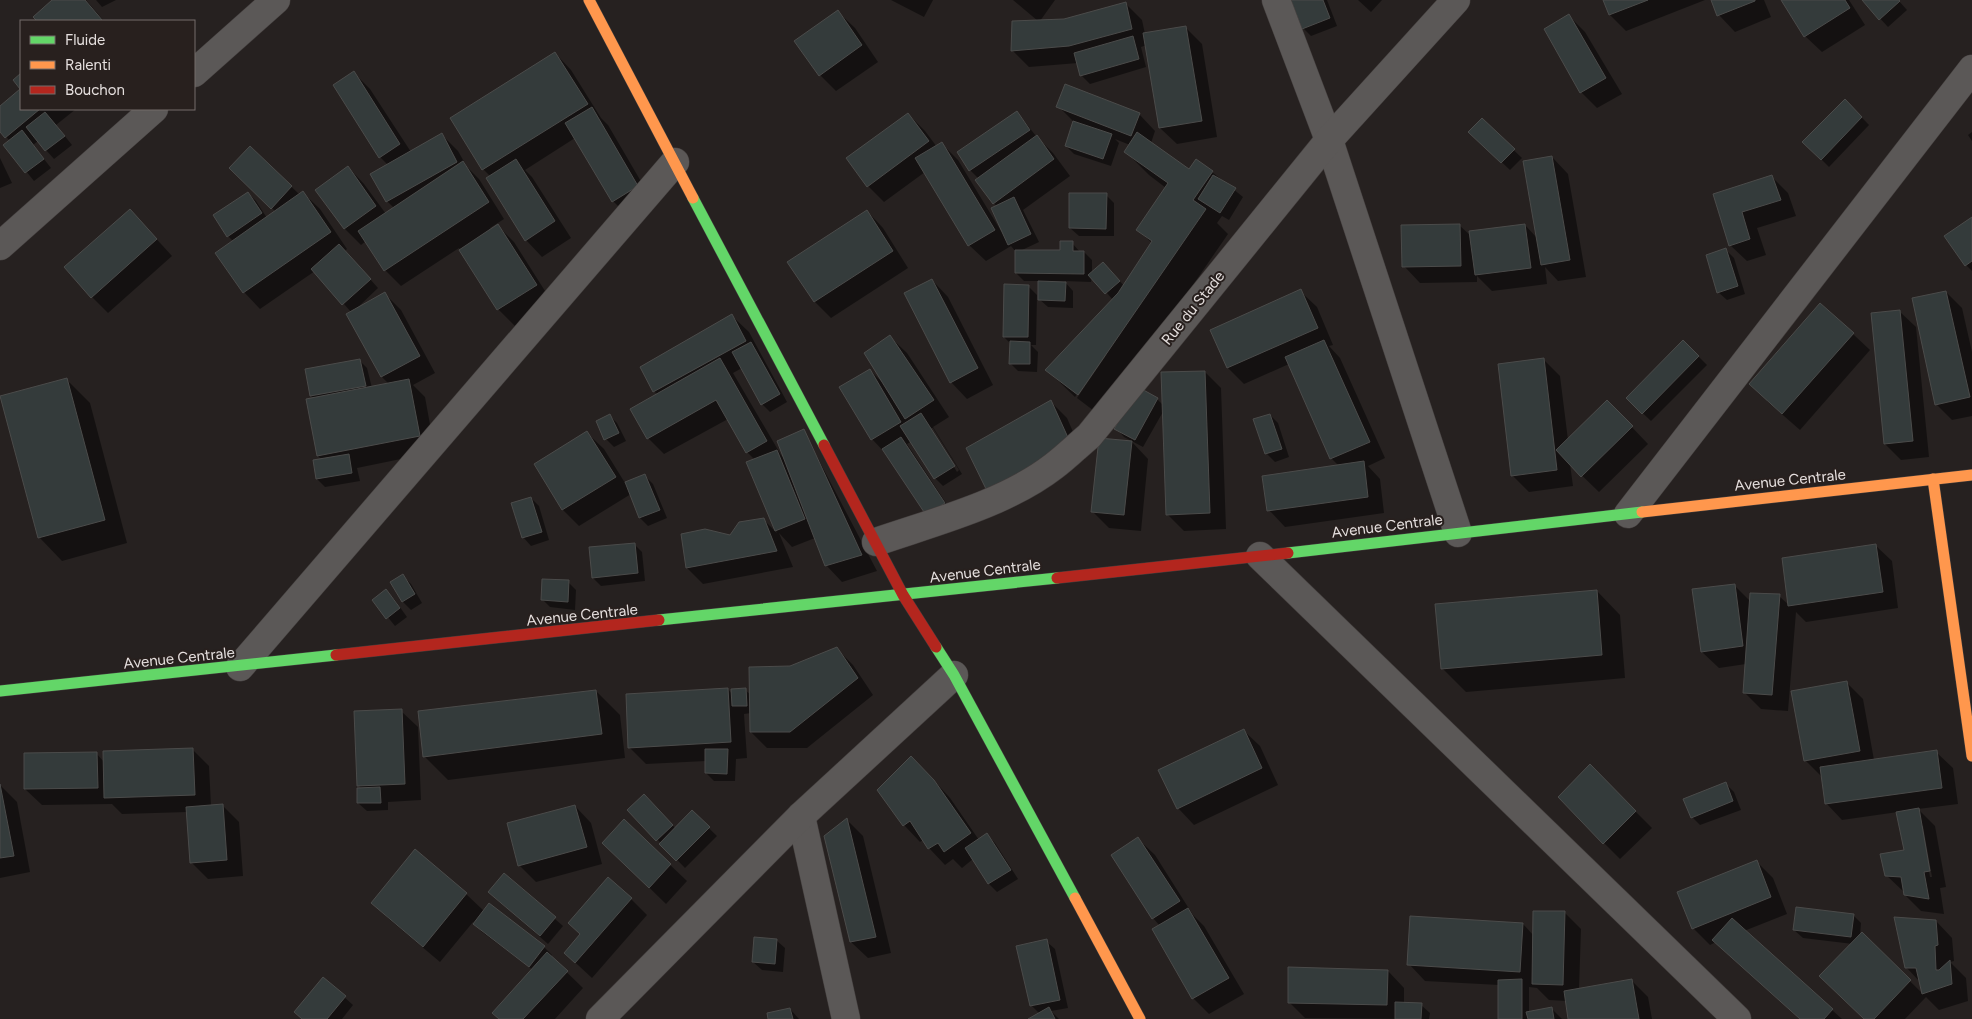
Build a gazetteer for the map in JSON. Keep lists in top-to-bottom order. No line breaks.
{"streets":{"main road":["Avenue Centrale"],"street":["Rue du Stade"]},"legend":["Fluide","Ralenti","Bouchon"]}
